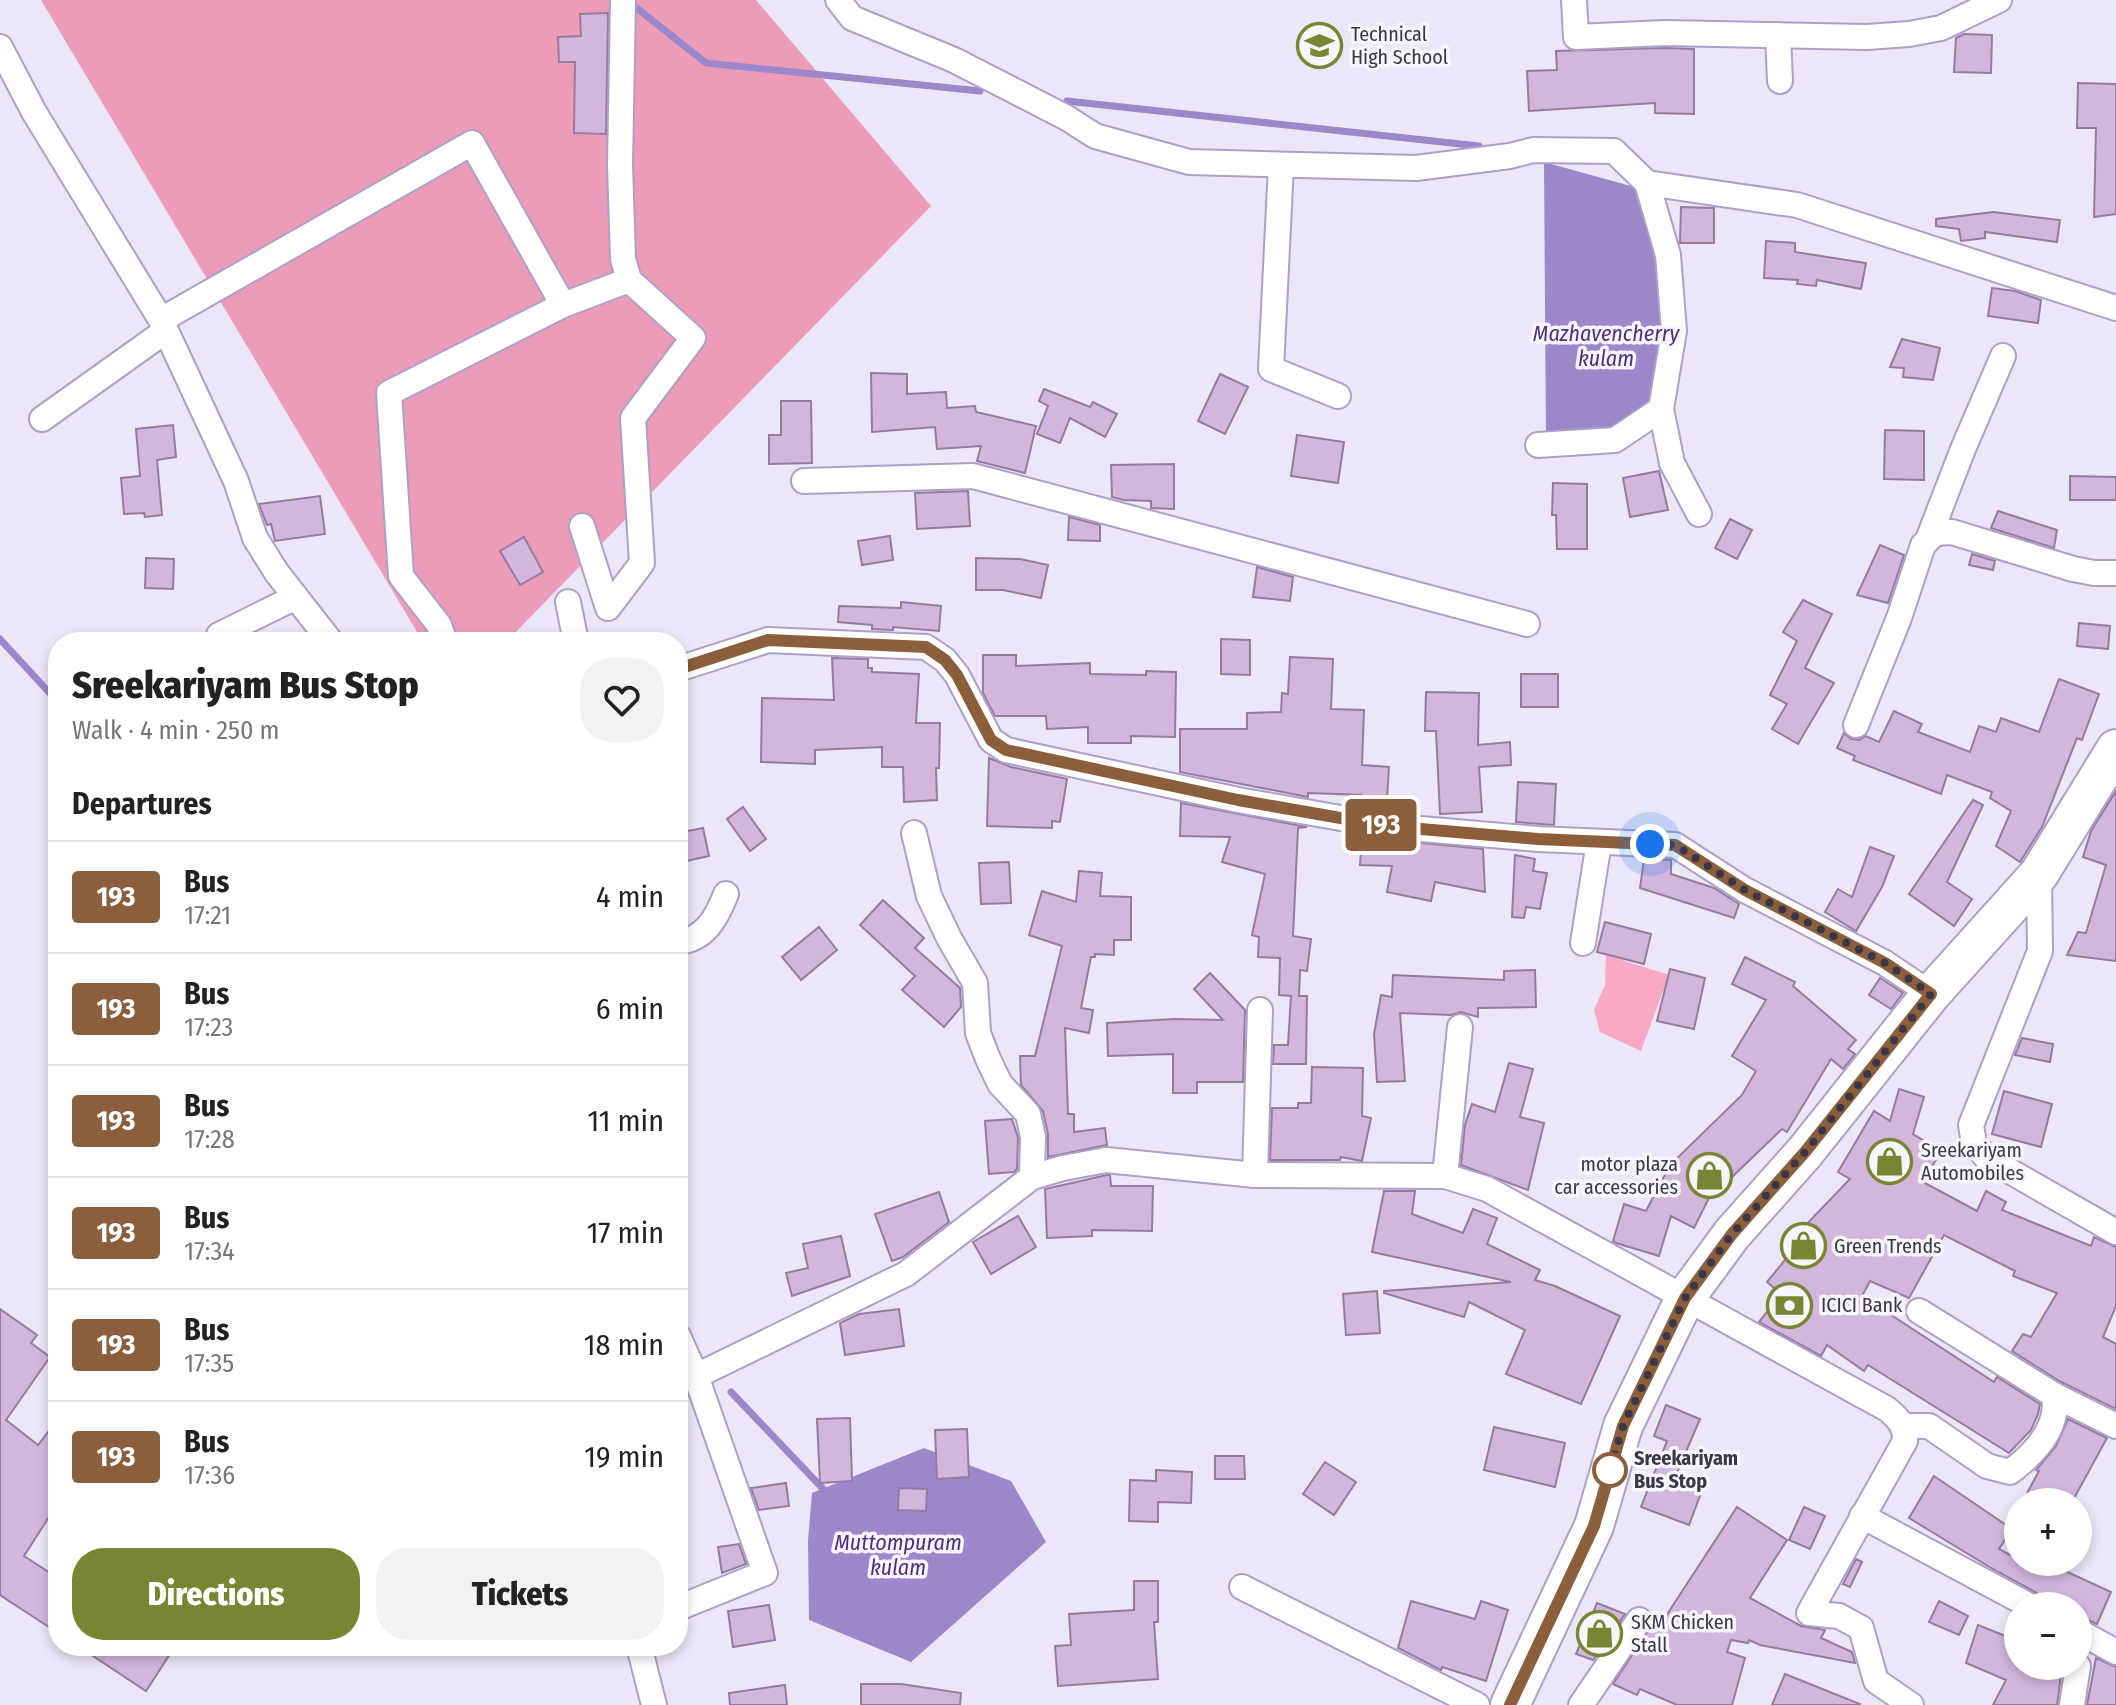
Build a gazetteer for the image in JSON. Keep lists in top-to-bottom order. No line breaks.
{"water":["Mazhavencherry kulam","Muttompuram kulam"],"places":{"school or university":["Technical High School"],"shop":["Sreekariyam Automobiles","motor plaza car accessories","Green Trends","SKM Chicken Stall"],"bank":["ICICI Bank"],"other":["Sreekariyam Bus Stop"]},"lines":["bus line 193"],"page":{"on_map":"193","heading":[["Sreekariyam Bus Stop","Walk · 4 min · 250 m"],"Departures"],"list":[{"mark":"193","name":"Bus","note":"17:21","value":"4 min"},{"mark":"193","name":"Bus","note":"17:23","value":"6 min"},{"mark":"193","name":"Bus","note":"17:28","value":"11 min"},{"mark":"193","name":"Bus","note":"17:34","value":"17 min"},{"mark":"193","name":"Bus","note":"17:35","value":"18 min"},{"mark":"193","name":"Bus","note":"17:36","value":"19 min"}],"map_buttons":["+","−"],"buttons":["Directions","Tickets"]}}
